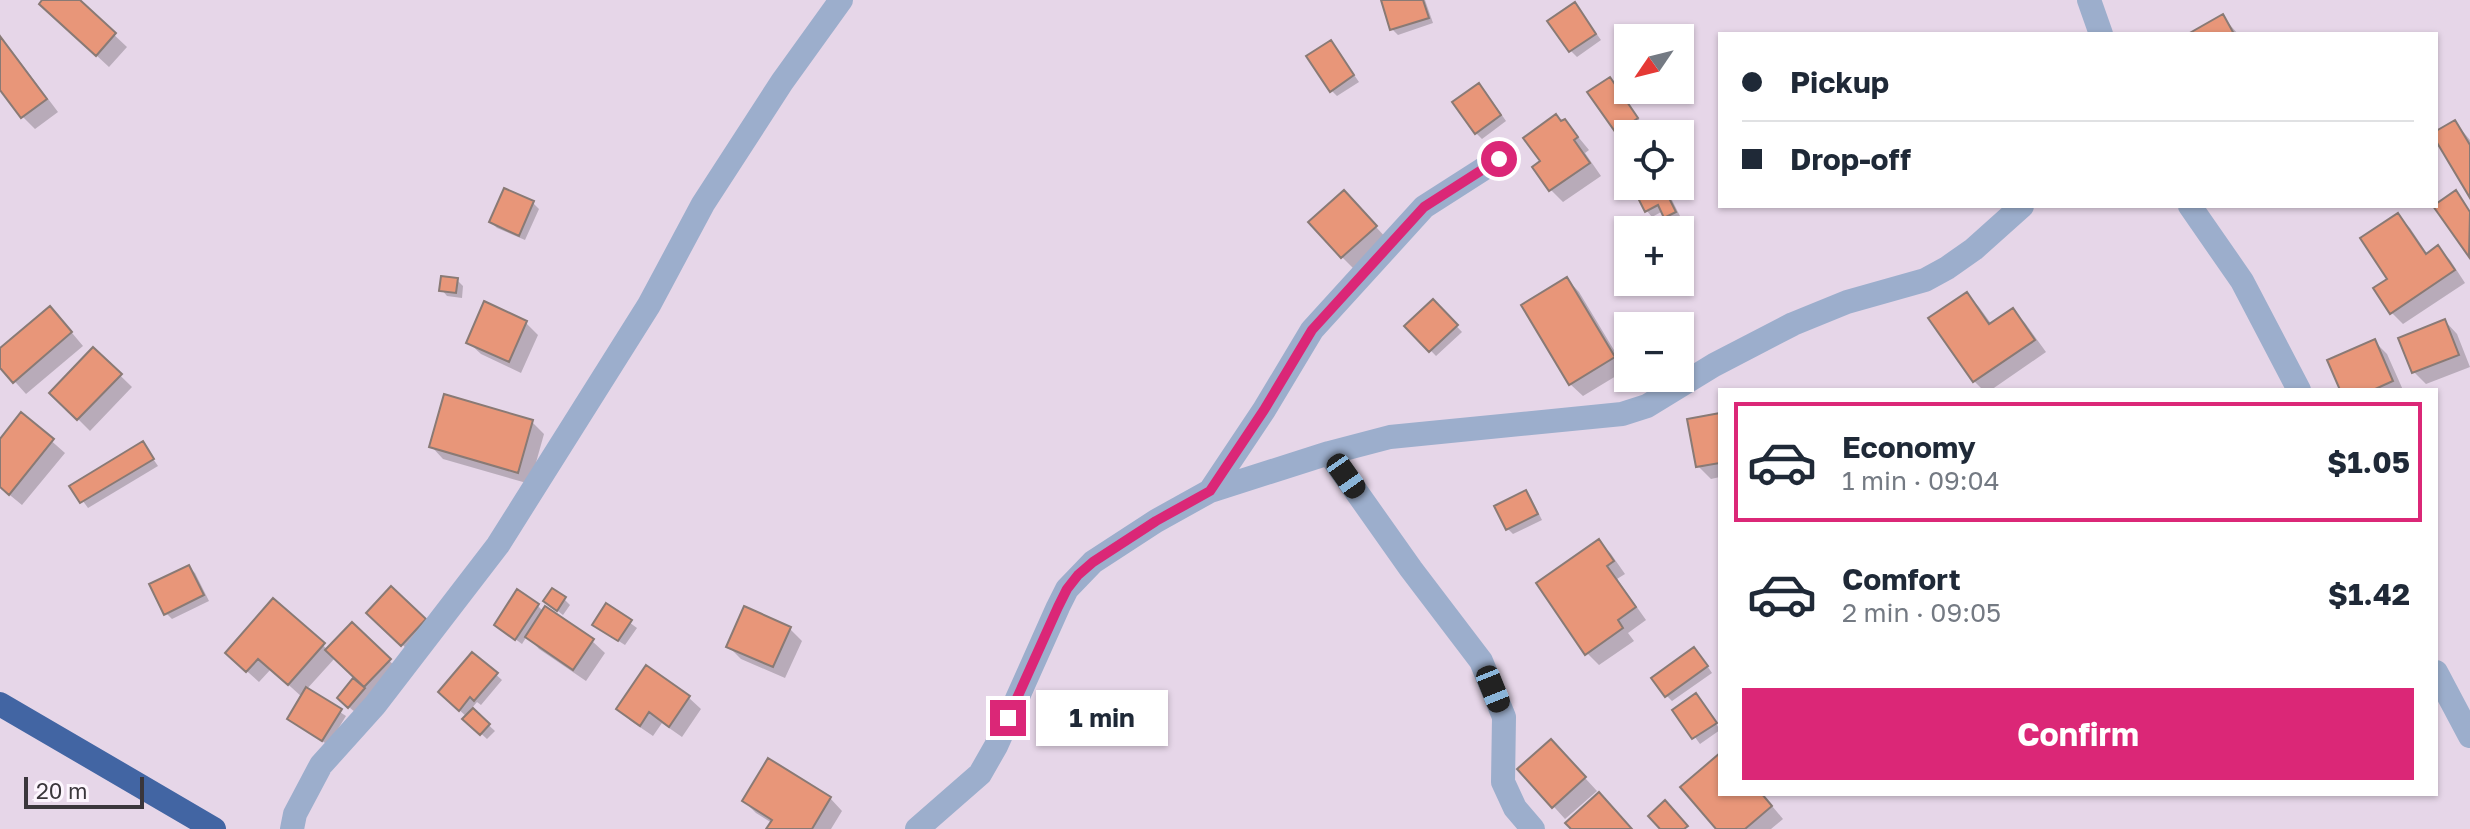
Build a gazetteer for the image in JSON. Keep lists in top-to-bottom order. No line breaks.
{"scale_bar":"20 m","north":"bottom left","page":{"map_buttons":["+","−"],"banner":["Pickup","Drop-off"],"list":[{"name":"Economy","note":"1 min · 09:04","value":"$1.05"},{"name":"Comfort","note":"2 min · 09:05","value":"$1.42"}],"buttons":"Confirm","bubble":"1 min","scale":"20 m"}}
